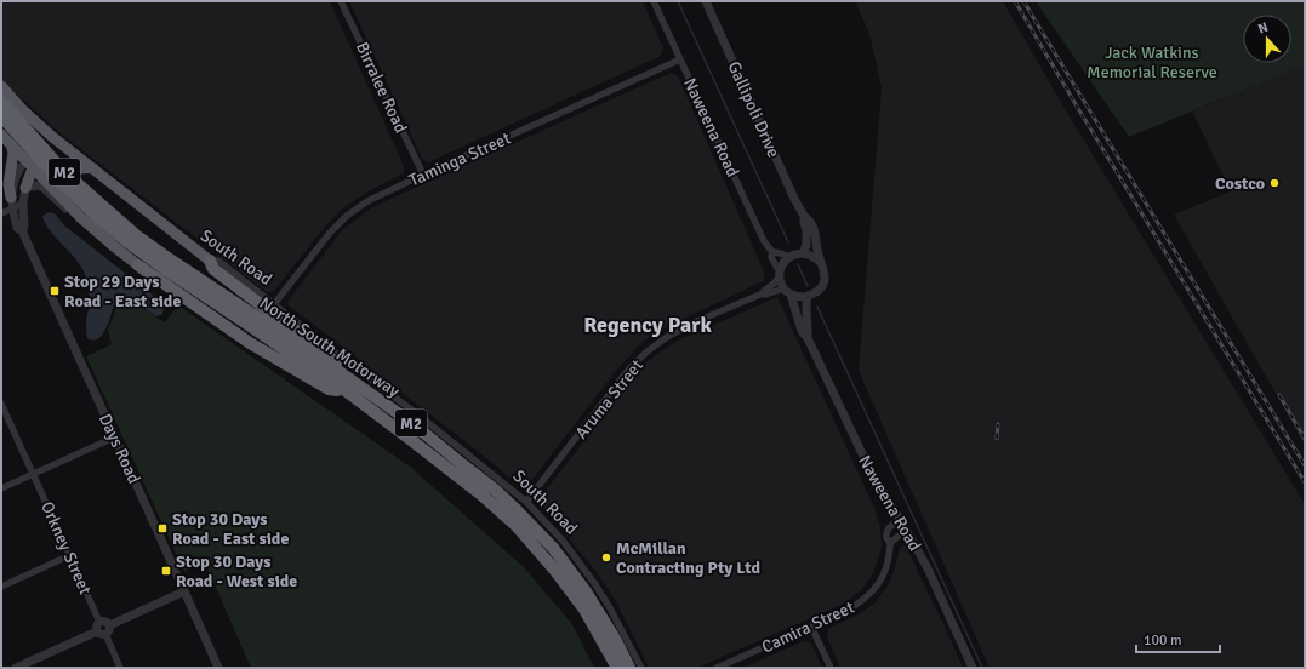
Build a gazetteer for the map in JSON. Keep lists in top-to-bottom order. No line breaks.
{"streets":{"highway":["M2","South Road","North South Motorway"],"street":["Birralee Road","Gallipoli Drive","Naweena Road","Taminga Street","Aruma Street","Days Road","Orkney Street","Camira Street"]},"crossings":[["Birralee Road","Taminga Street"],["Gallipoli Drive","Naweena Road"],["Gallipoli Drive","Aruma Street"],["Naweena Road","Taminga Street"],["Naweena Road","Aruma Street"],["Naweena Road","Camira Street"],["Taminga Street","South Road"],["South Road","North South Motorway"],["South Road","Aruma Street"]],"districts":["Regency Park"],"parks":["Jack Watkins Memorial Reserve"],"places":{"other":["Costco","McMillan Contracting Pty Ltd"],"transit":["Stop 29 Days Road - East side","Stop 30 Days Road - East side","Stop 30 Days Road - West side"]},"scale_bar":"100 m","north":"top"}
